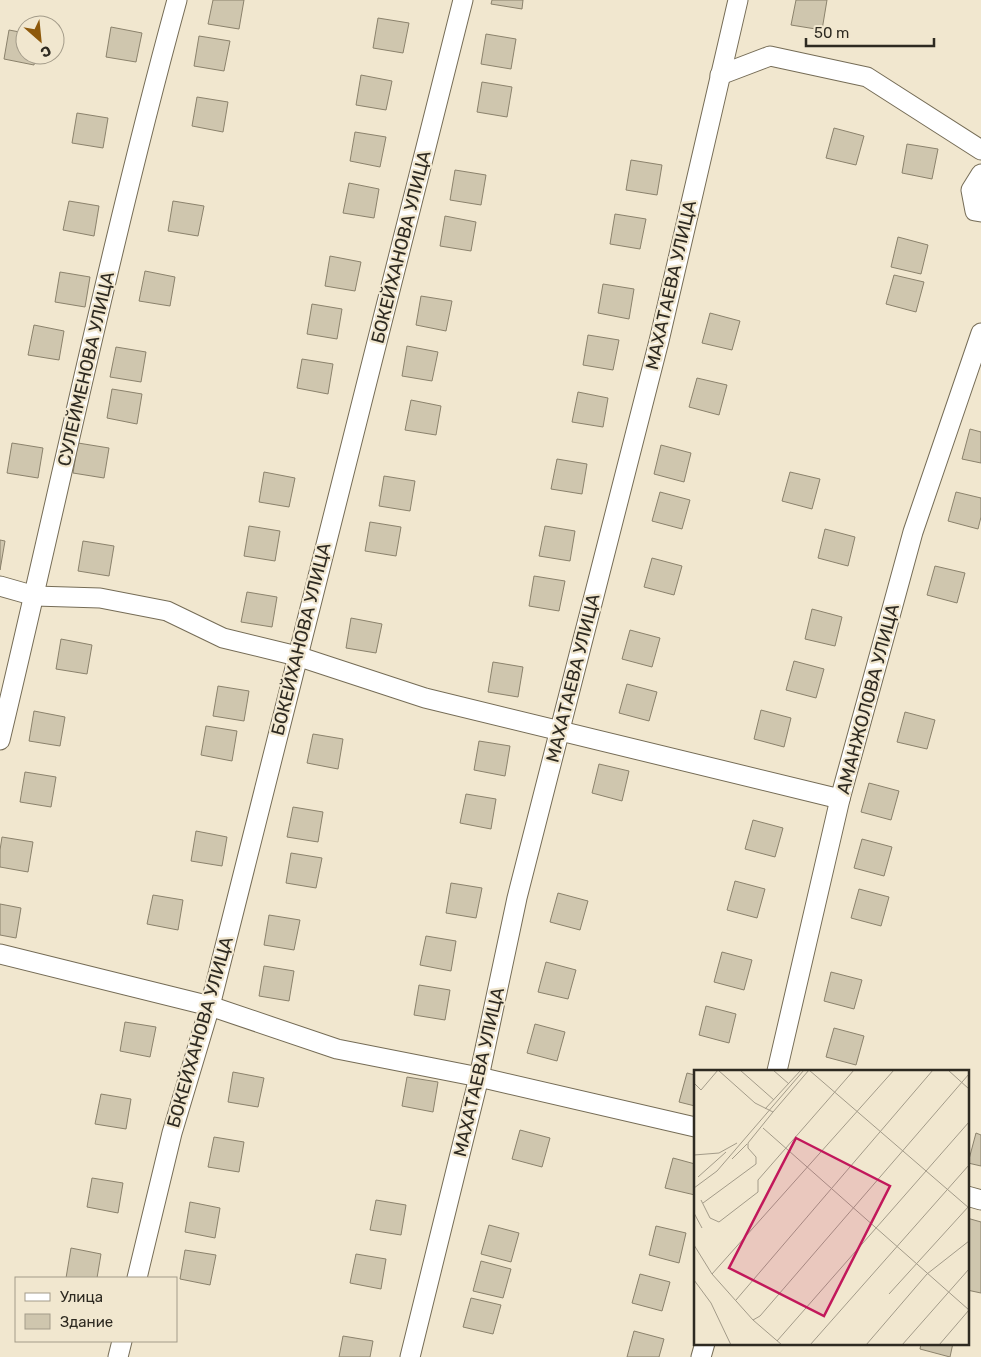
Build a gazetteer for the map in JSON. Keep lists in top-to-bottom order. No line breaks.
{"streets":{"street":["БОКЕЙХАНОВА УЛИЦА","МАХАТАЕВА УЛИЦА","СУЛЕЙМЕНОВА УЛИЦА","АМАНЖОЛОВА УЛИЦА"]},"legend":["Улица","Здание"],"scale_bar":"50 m","north":"bottom right"}
